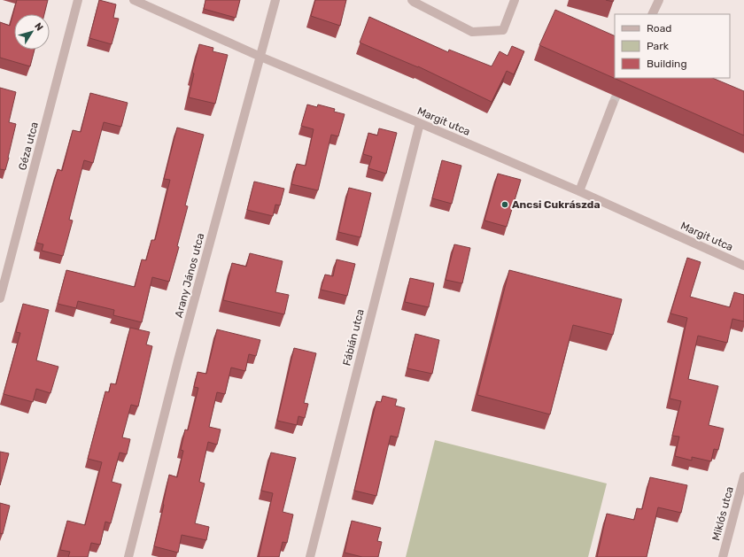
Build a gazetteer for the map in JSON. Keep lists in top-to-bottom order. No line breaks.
{"streets":{"street":["Margit utca","Géza utca","Arany János utca","Fábián utca","Miklós utca"]},"crossings":[["Margit utca","Arany János utca"],["Margit utca","Fábián utca"]],"places":["Ancsi Cukrászda"],"legend":["Road","Park","Building"],"north":"top right"}
